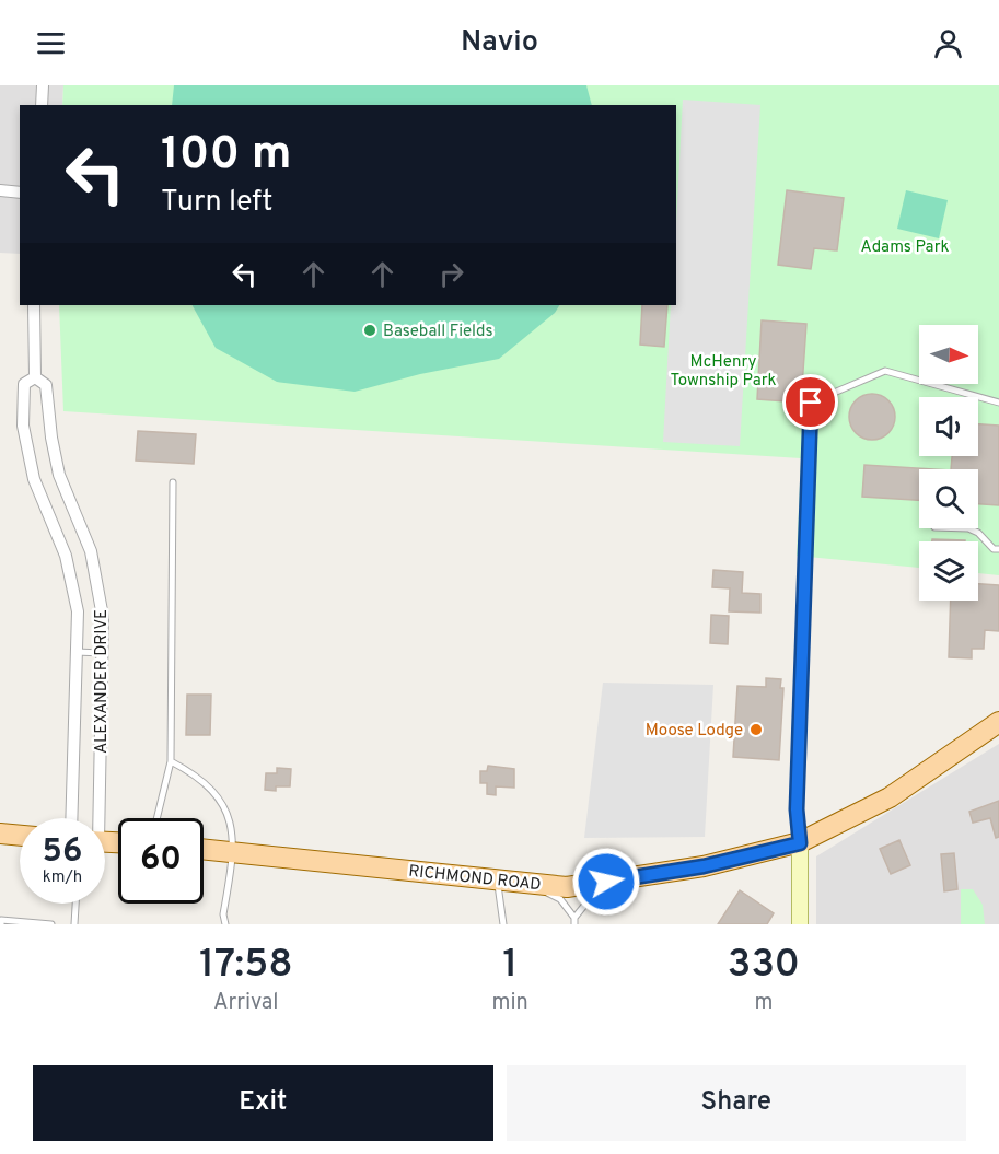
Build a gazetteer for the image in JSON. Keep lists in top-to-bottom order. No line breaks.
{"streets":{"main road":["RICHMOND ROAD"],"street":["ALEXANDER DRIVE"]},"parks":["Adams Park","McHenry Township Park"],"places":["Baseball Fields","Moose Lodge"],"north":"right","page":{"header":"Navio","turn":["100 m","Turn left"],"speed":"56 km/h","limit":"60","eta":["17:58","Arrival","1","min","330","m"],"buttons":["Exit","Share"]}}
